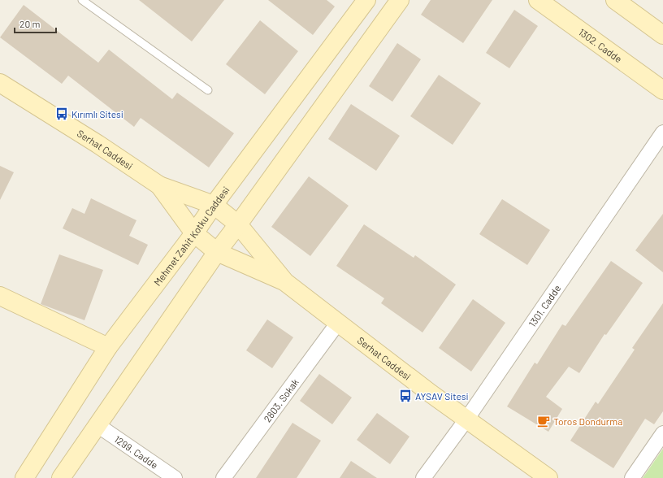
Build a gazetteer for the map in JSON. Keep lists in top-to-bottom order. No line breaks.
{"streets":{"main road":["1302. Cadde","Serhat Caddesi","Mehmet Zahit Kotku Caddesi"],"street":["1301. Cadde","2803. Sokak","1299. Cadde"]},"crossings":[["Serhat Caddesi","Mehmet Zahit Kotku Caddesi"],["Serhat Caddesi","1301. Cadde"],["Serhat Caddesi","2803. Sokak"]],"places":{"bus stop":["Kırımlı Sitesi","AYSAV Sitesi"],"cafe":["Toros Dondurma"]},"scale_bar":"20 m"}
